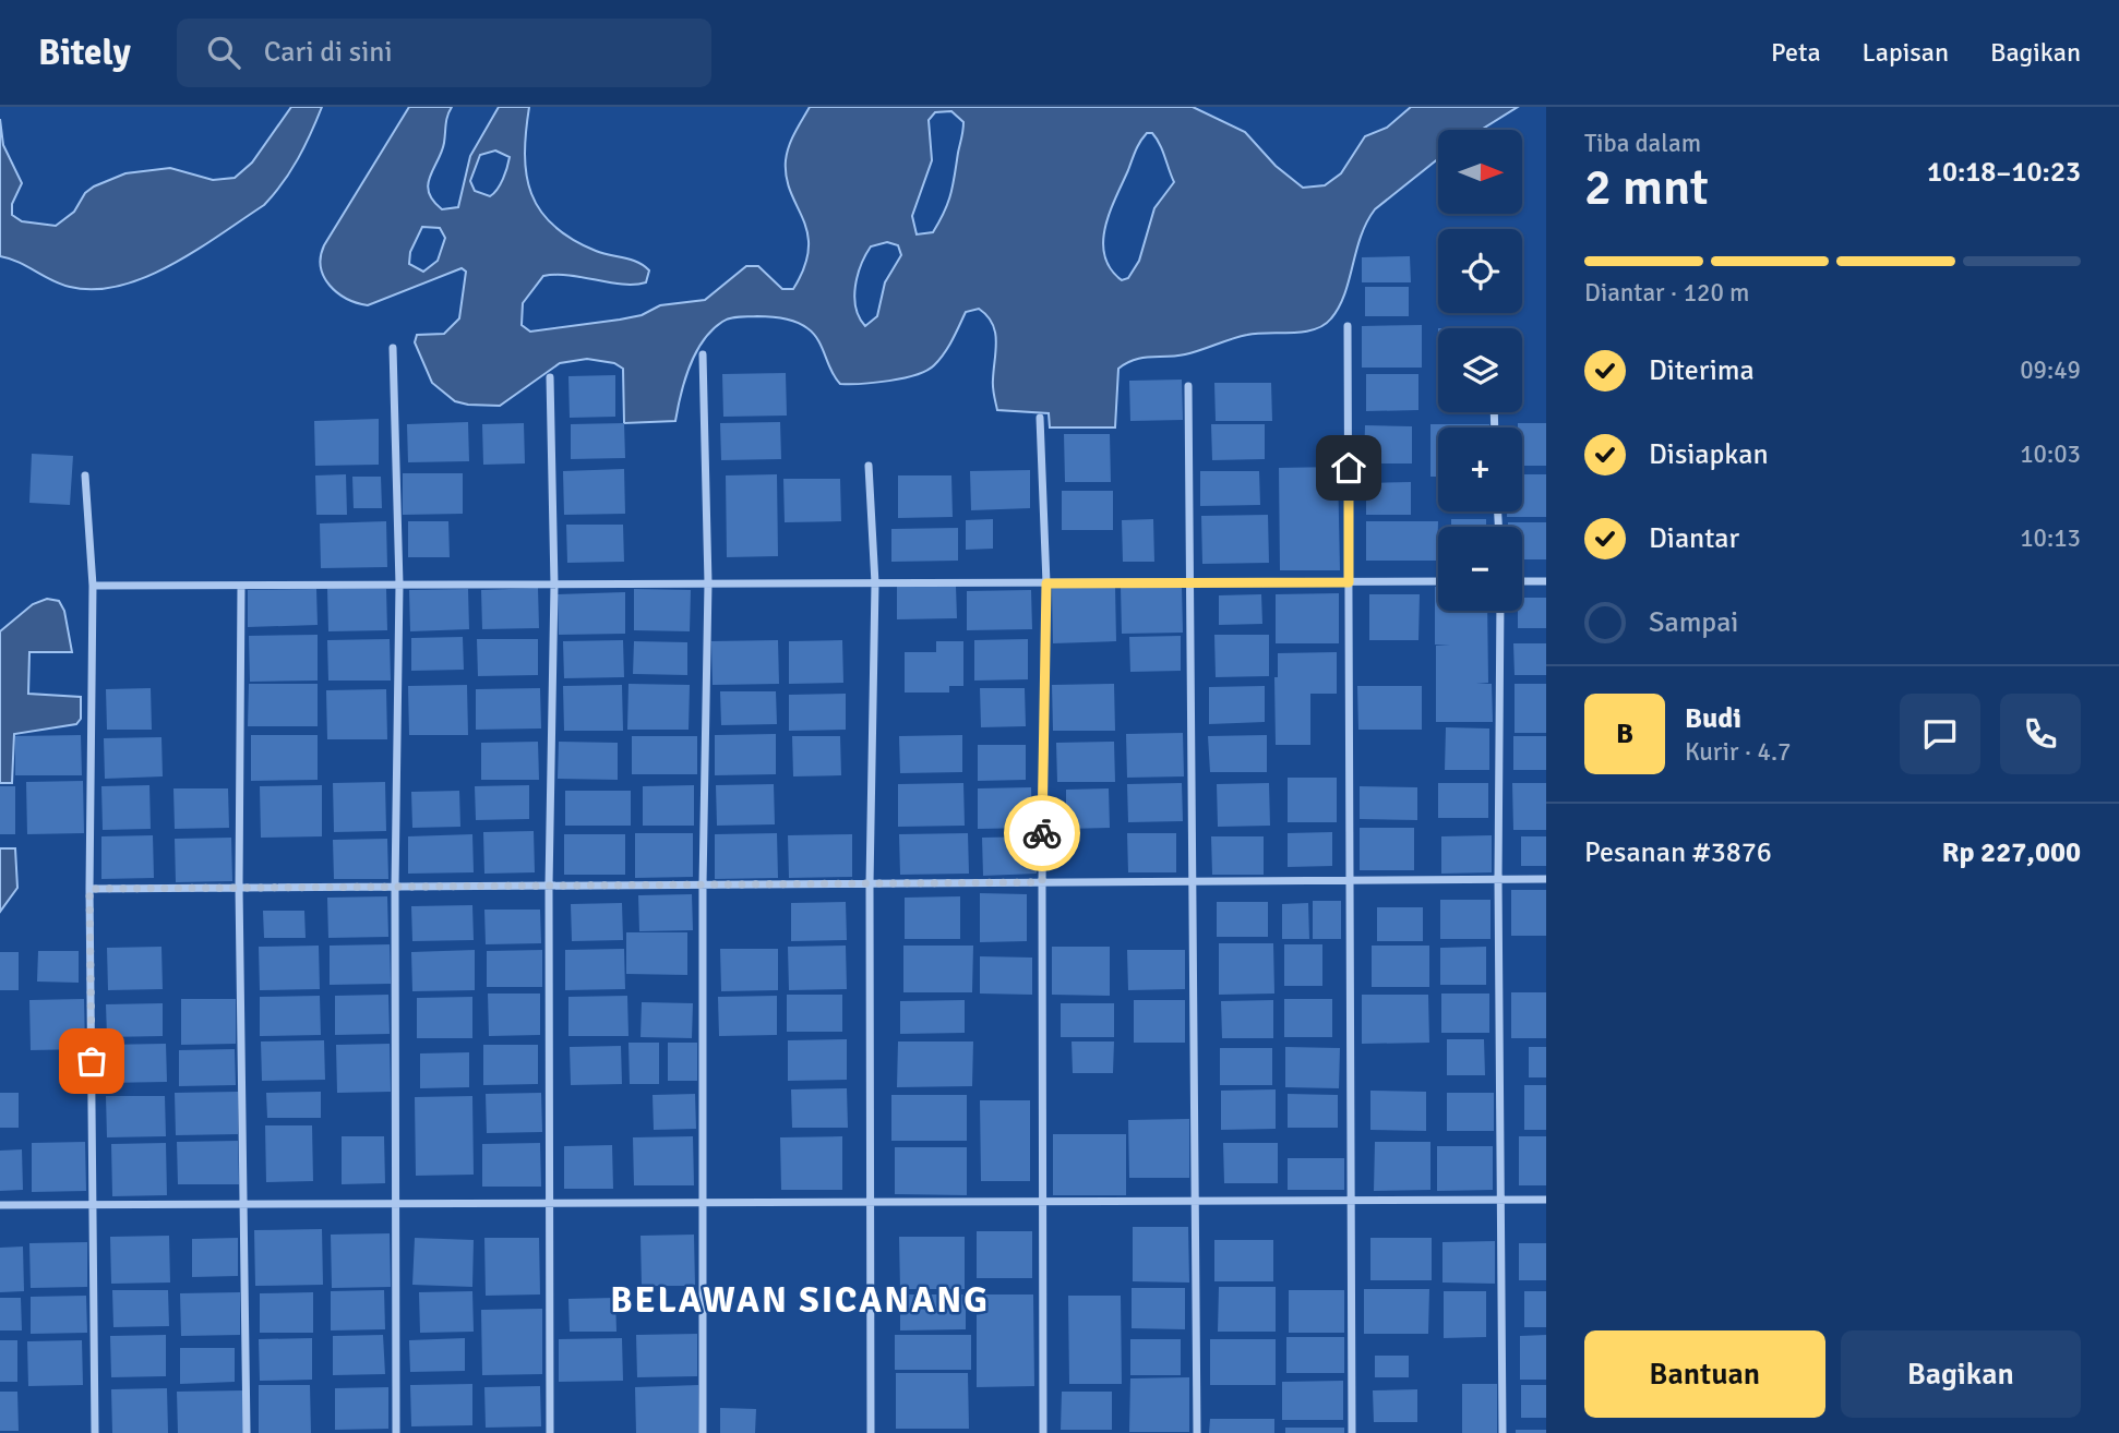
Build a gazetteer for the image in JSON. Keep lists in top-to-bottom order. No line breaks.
{"districts":["BELAWAN SICANANG"],"north":"right","page":{"header":"Bitely","search":"Cari di sini","nav":["Peta","Lapisan","Bagikan"],"heading":["2 mnt","Tiba dalam","10:18–10:23"],"panel":["Budi","Kurir · 4.7","Pesanan #3876","Rp 227,000"],"map_buttons":["+","−"],"bar":"Diantar · 120 m","list":[["Diterima","09:49"],["Disiapkan","10:03"],["Diantar","10:13"],"Sampai"],"round":"B","buttons":["Bantuan","Bagikan"]}}
